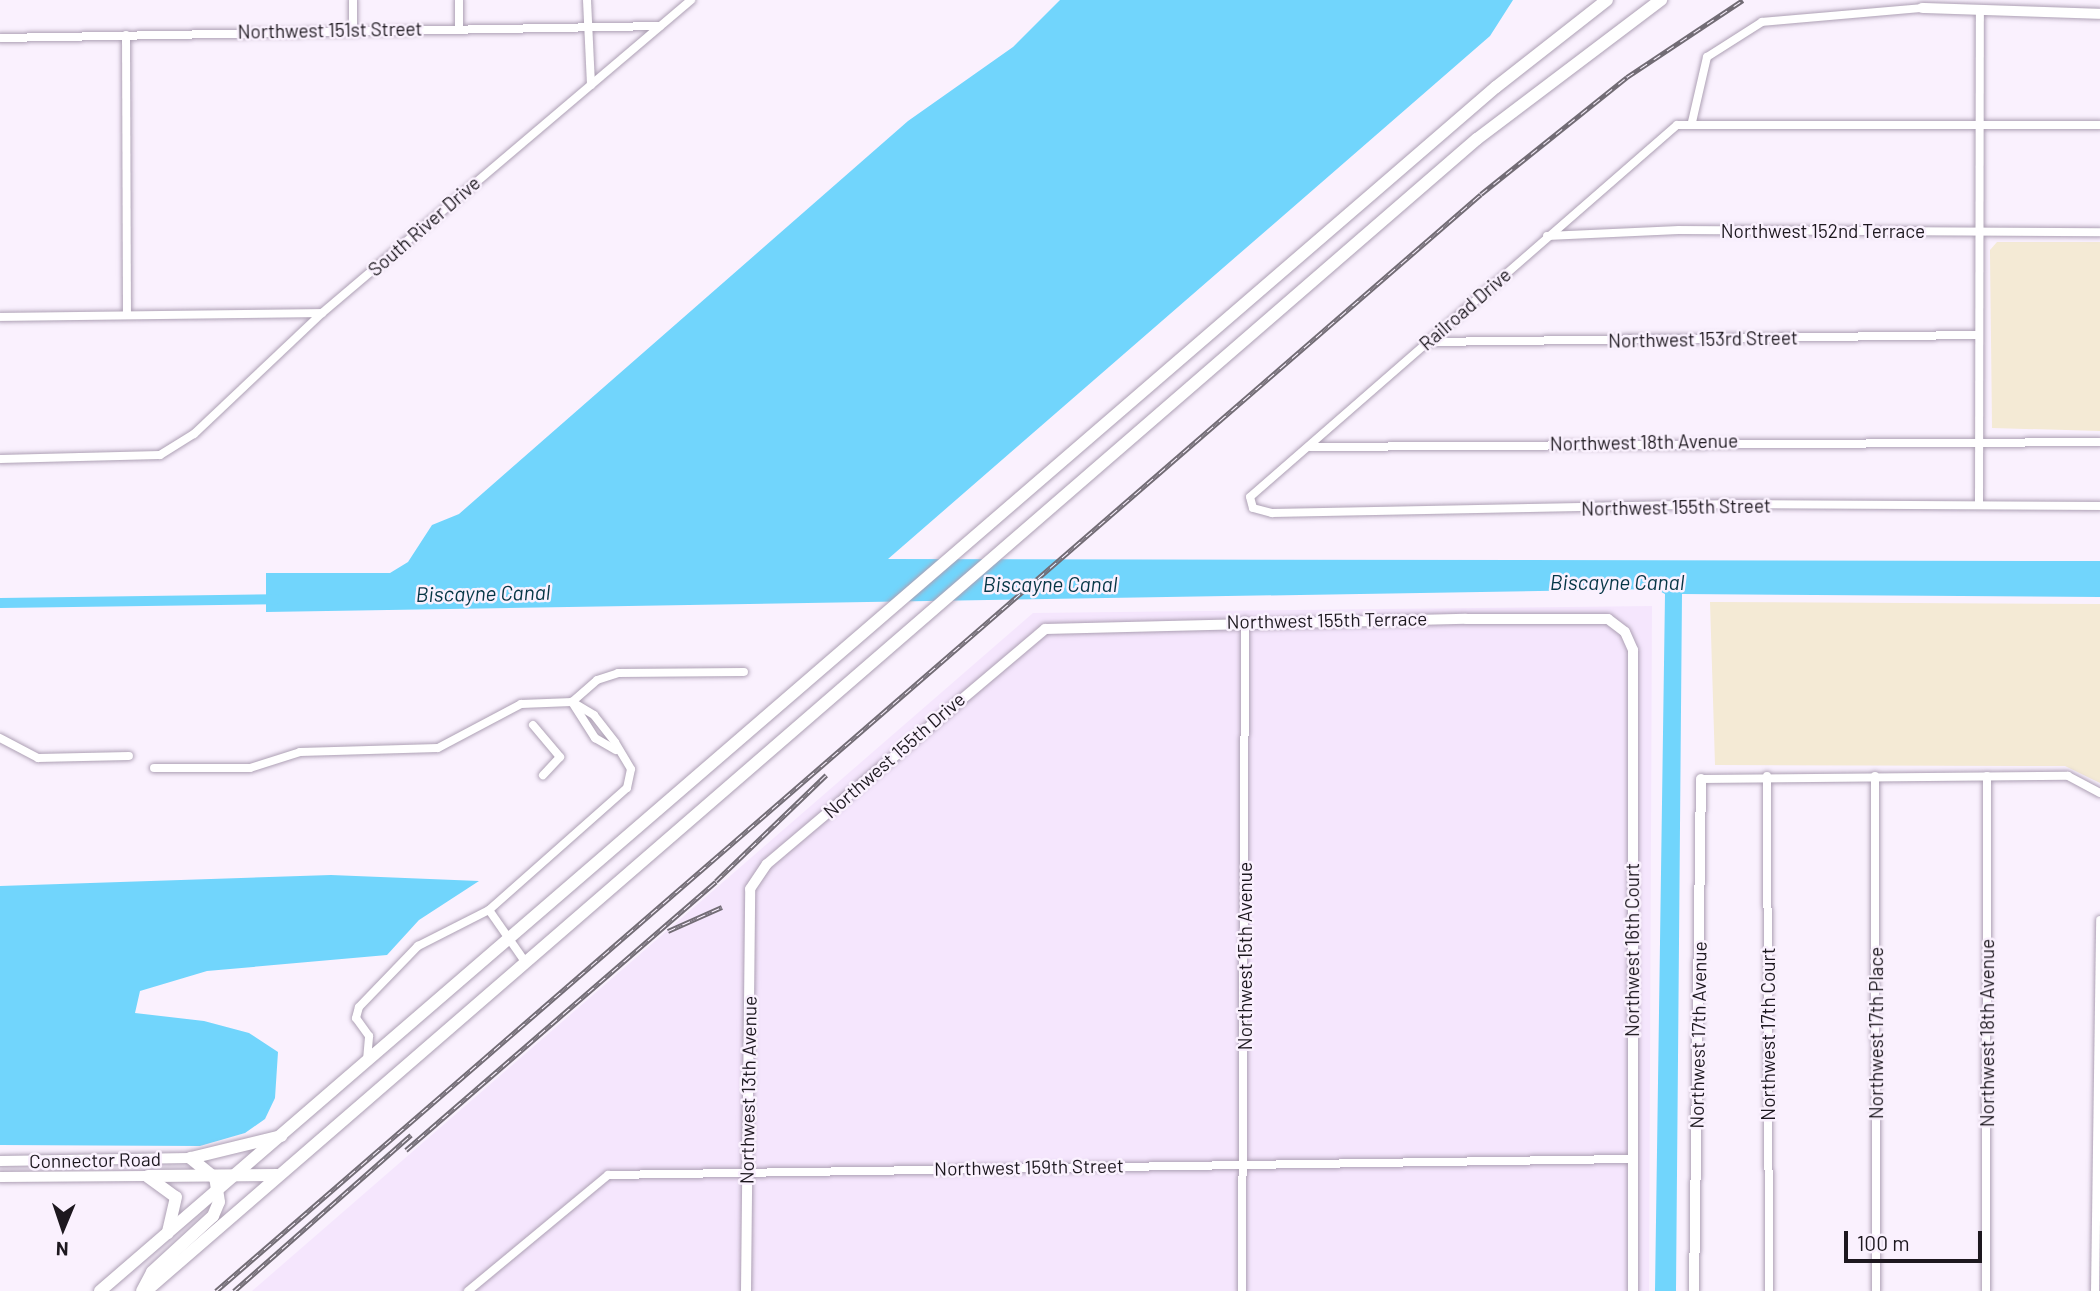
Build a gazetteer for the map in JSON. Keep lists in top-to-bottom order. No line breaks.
{"streets":{"street":["Northwest 151st Street","South River Drive","Northwest 152nd Terrace","Railroad Drive","Northwest 153rd Street","Northwest 18th Avenue","Northwest 155th Street","Northwest 155th Terrace","Northwest 155th Drive","Northwest 16th Court","Northwest 15th Avenue","Northwest 17th Place","Northwest 17th Court","Northwest 17th Avenue","Northwest 13th Avenue","Connector Road","Northwest 159th Street"]},"crossings":[["Northwest 151st Street","South River Drive"],["Northwest 152nd Terrace","Railroad Drive"],["Railroad Drive","Northwest 153rd Street"],["Railroad Drive","Northwest 18th Avenue"],["Railroad Drive","Northwest 155th Street"],["Northwest 155th Terrace","Northwest 155th Drive"],["Northwest 155th Terrace","Northwest 16th Court"],["Northwest 155th Terrace","Northwest 15th Avenue"],["Northwest 155th Drive","Northwest 13th Avenue"],["Northwest 16th Court","Northwest 159th Street"],["Northwest 15th Avenue","Northwest 159th Street"],["Northwest 13th Avenue","Northwest 159th Street"]],"water":["Biscayne Canal"],"scale_bar":"100 m","north":"bottom"}
